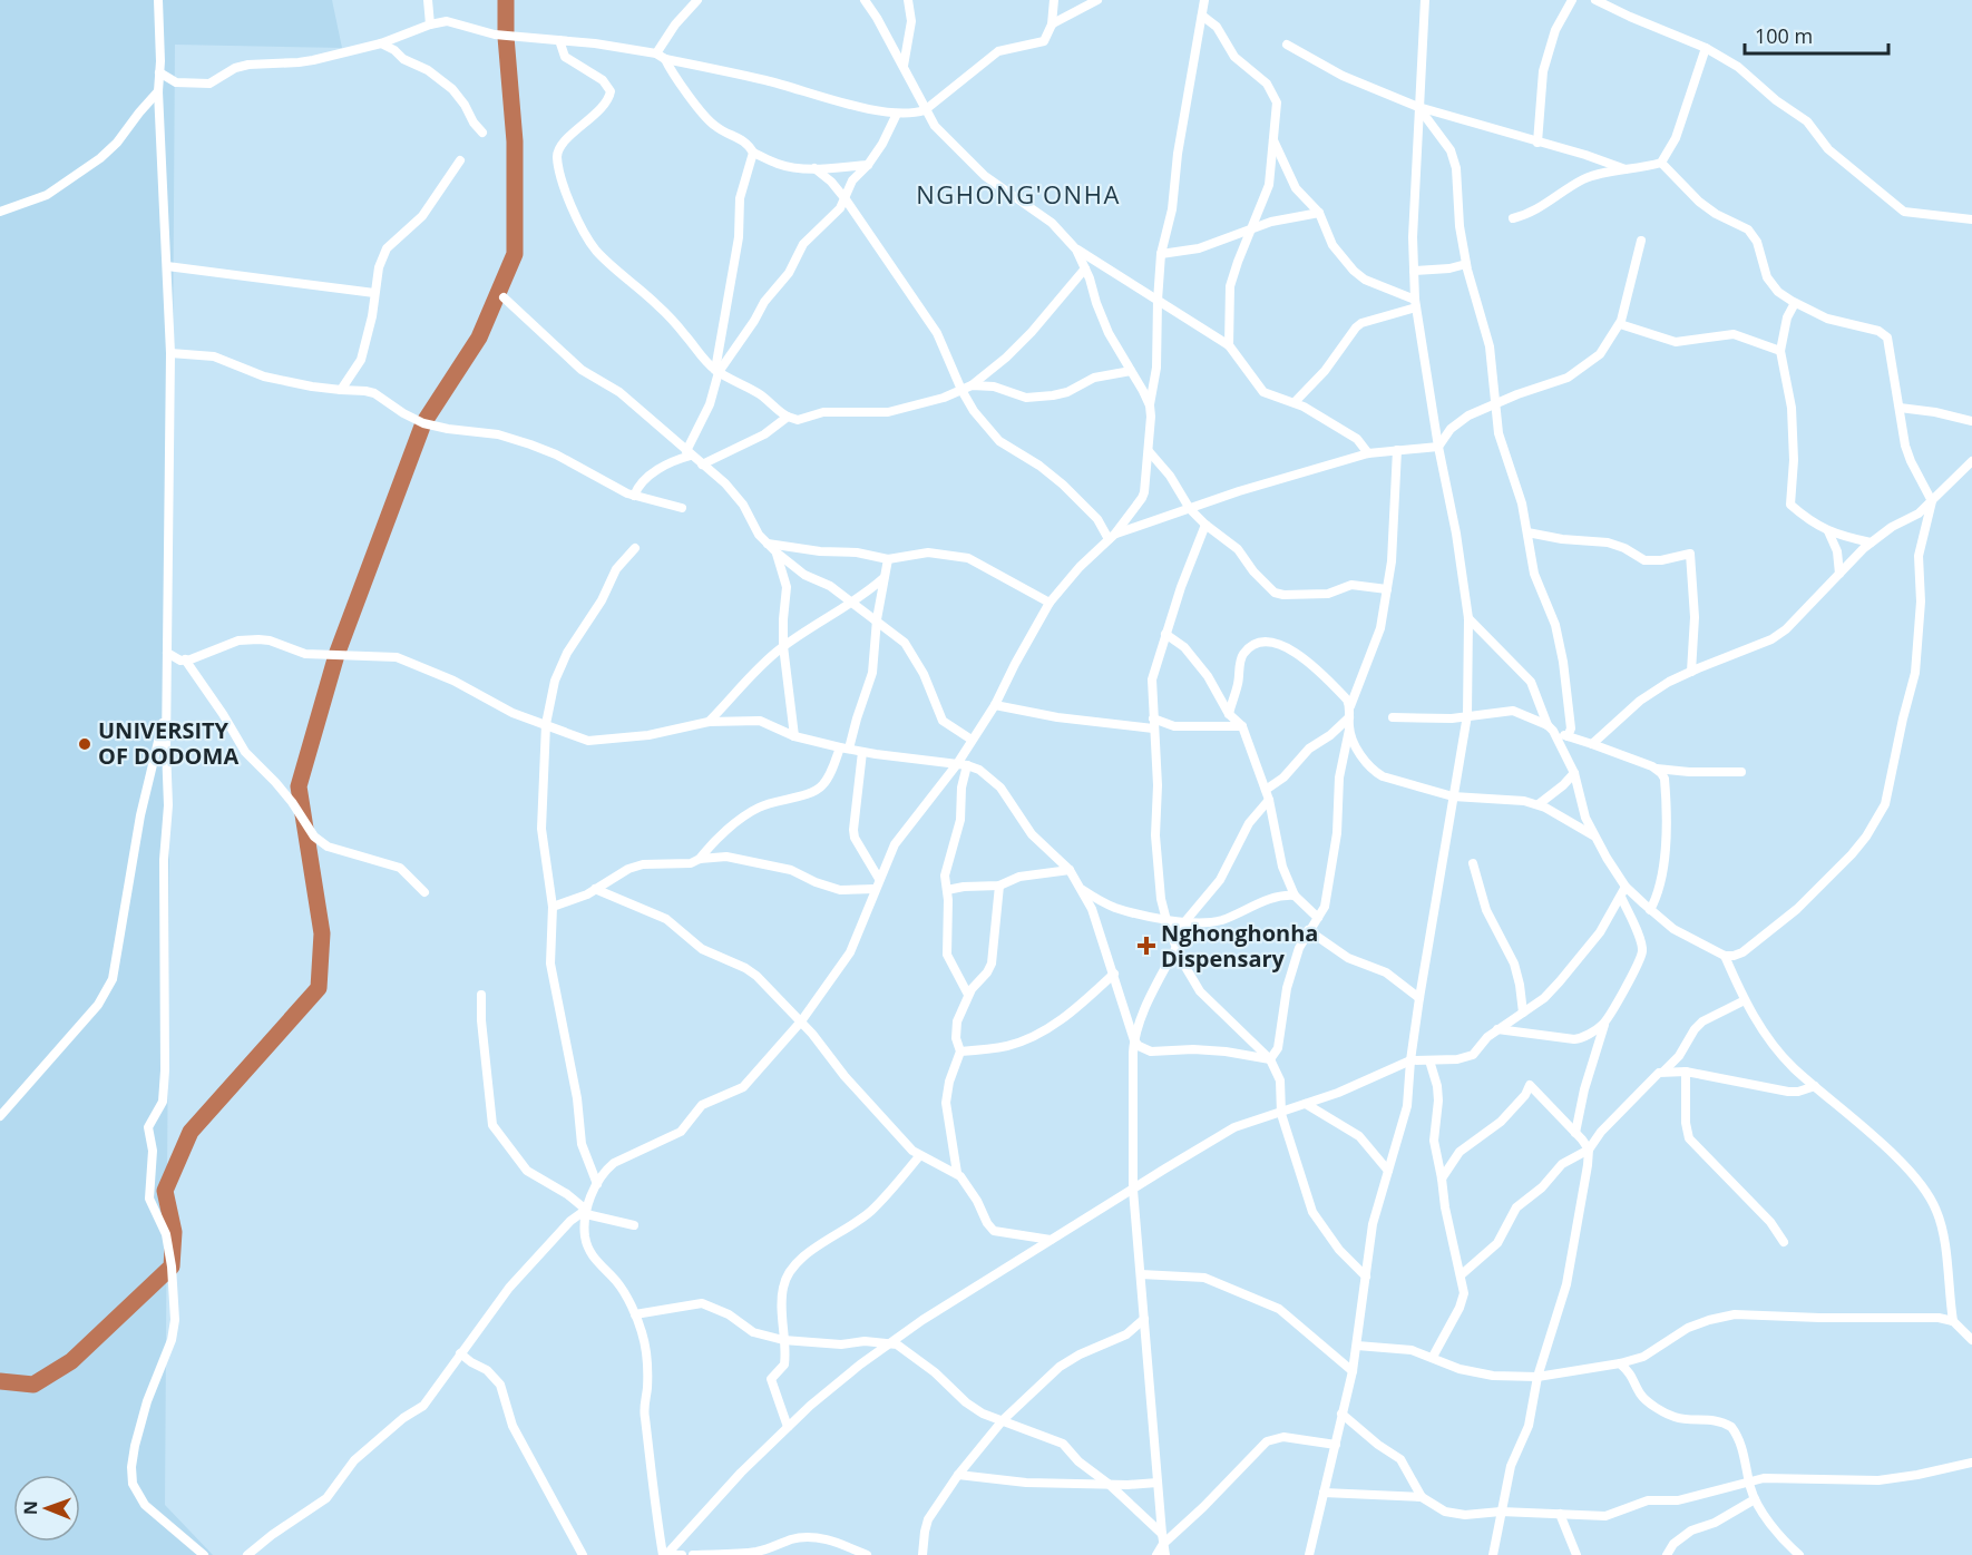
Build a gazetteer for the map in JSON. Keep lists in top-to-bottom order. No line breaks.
{"districts":["NGHONG'ONHA"],"places":{"other":["UNIVERSITY OF DODOMA"],"health":["Nghonghonha Dispensary"]},"scale_bar":"100 m","north":"left"}
